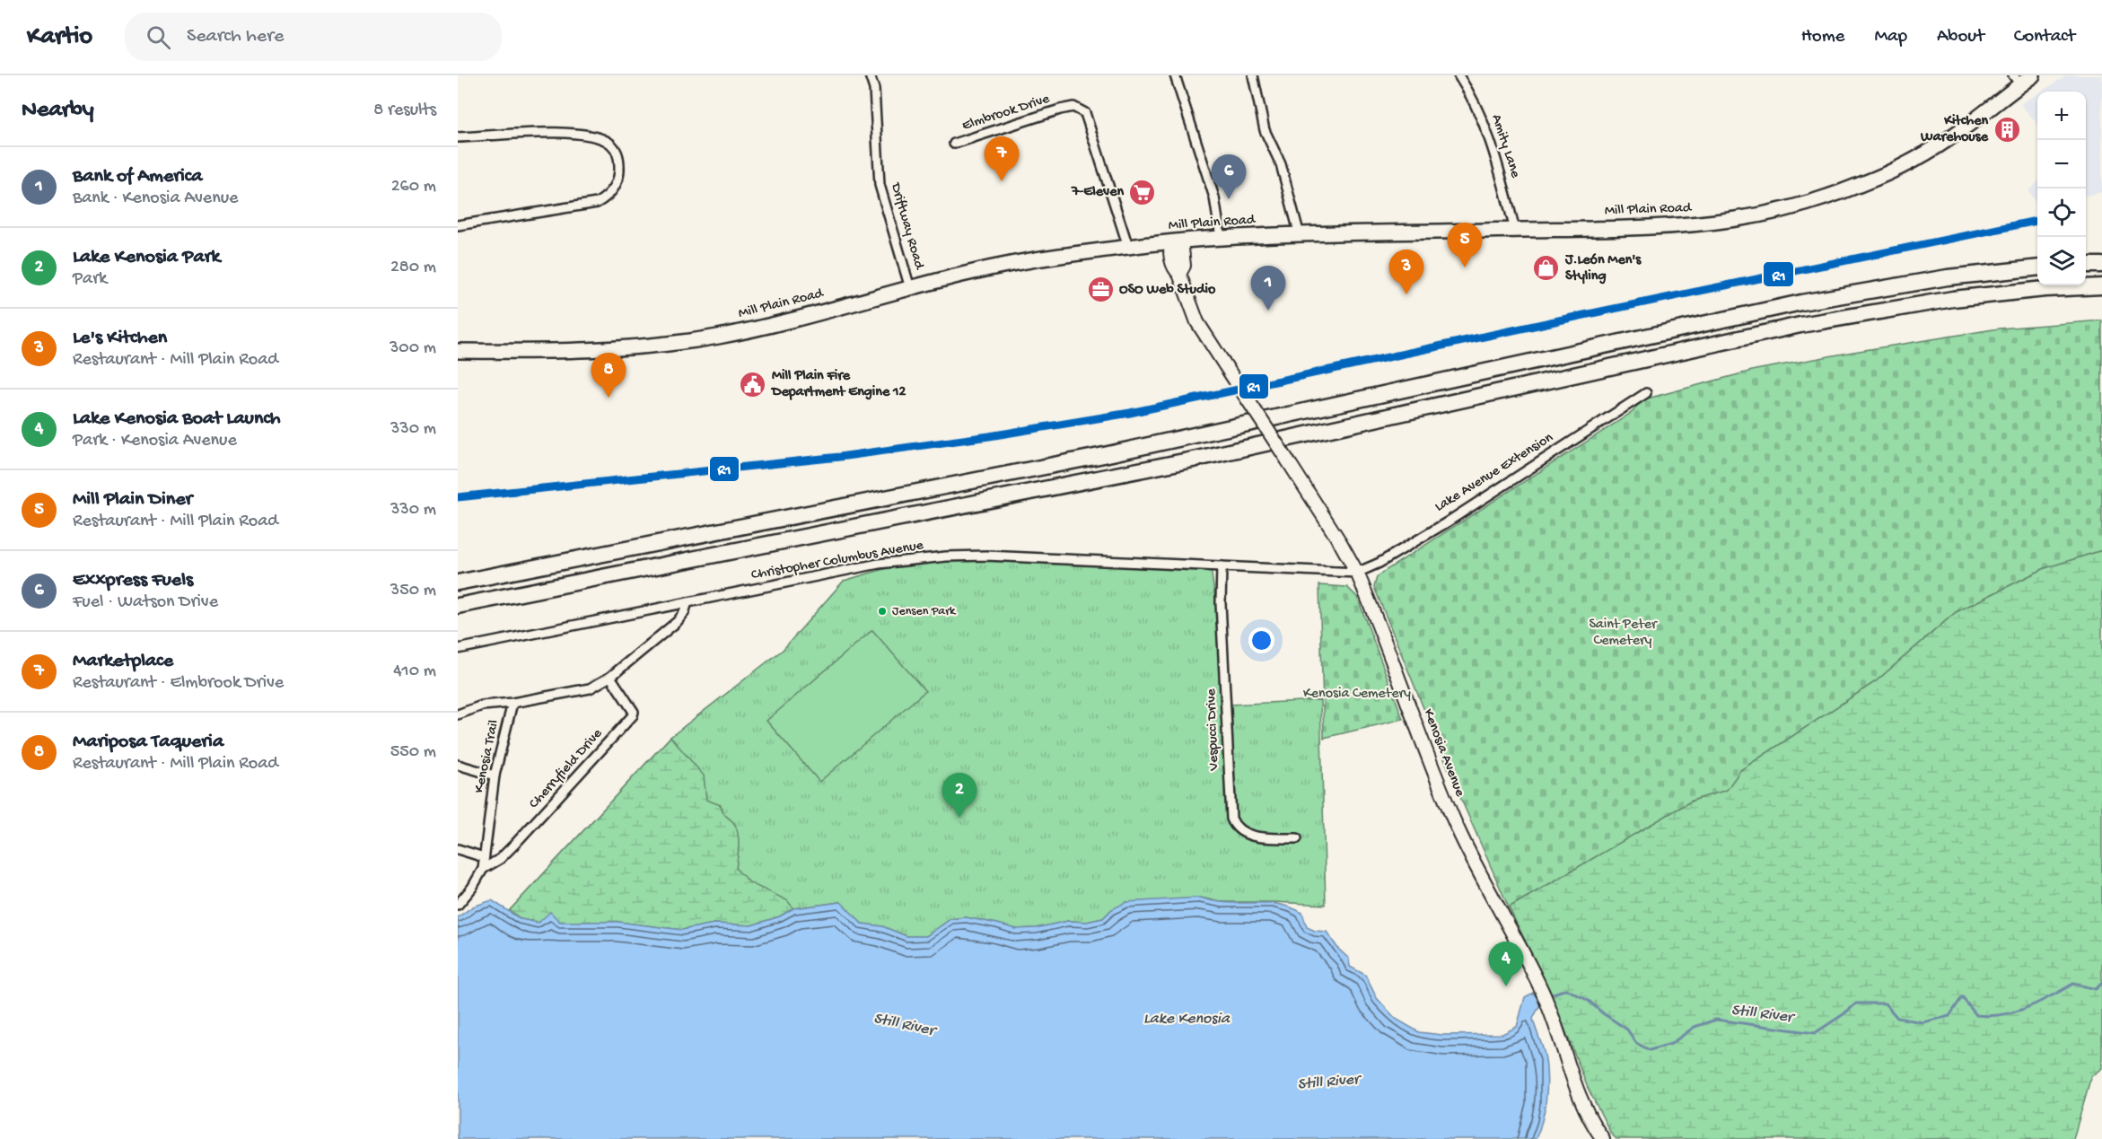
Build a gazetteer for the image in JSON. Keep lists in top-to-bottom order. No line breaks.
{"streets":{"main road":["Mill Plain Road"],"street":["Elmbrook Drive","Amity Lane","Driftway Road","Lake Avenue Extension","Christopher Columbus Avenue","Vespucci Drive","Kenosia Avenue","Kenosia Trail","Cherryfield Drive"]},"crossings":[["Elmbrook Drive","Mill Plain Road"],["Amity Lane","Mill Plain Road"],["Mill Plain Road","Driftway Road"],["Mill Plain Road","Kenosia Avenue"],["Lake Avenue Extension","Christopher Columbus Avenue"],["Lake Avenue Extension","Kenosia Avenue"],["Christopher Columbus Avenue","Vespucci Drive"],["Christopher Columbus Avenue","Kenosia Avenue"],["Kenosia Trail","Cherryfield Drive"]],"water":["Still River","Lake Kenosia"],"parks":["Saint Peter Cemetery","Kenosia Cemetery"],"places":{"building":["Kitchen Warehouse"],"supermarket":["7-Eleven"],"shop":["J.León Men's Styling"],"office":["OSO Web Studio"],"public building":["Mill Plain Fire Department Engine 12"],"other":["Jensen Park"]},"lines":["transit line R1"],"page":{"header":"Kartio","search":"Search here","nav":["Home","Map","About","Contact"],"heading":["Nearby","8 results"],"map_buttons":["+","−"],"pins":["7","6","5","3","1","8","2","4"],"list":[{"mark":"1","name":"Bank of America","note":"Bank · Kenosia Avenue","value":"260 m"},{"mark":"2","name":"Lake Kenosia Park","note":"Park","value":"280 m"},{"mark":"3","name":"Le's Kitchen","note":"Restaurant · Mill Plain Road","value":"300 m"},{"mark":"4","name":"Lake Kenosia Boat Launch","note":"Park · Kenosia Avenue","value":"330 m"},{"mark":"5","name":"Mill Plain Diner","note":"Restaurant · Mill Plain Road","value":"330 m"},{"mark":"6","name":"Exxpress Fuels","note":"Fuel · Watson Drive","value":"350 m"},{"mark":"7","name":"Marketplace","note":"Restaurant · Elmbrook Drive","value":"410 m"},{"mark":"8","name":"Mariposa Taqueria","note":"Restaurant · Mill Plain Road","value":"550 m"}]}}
